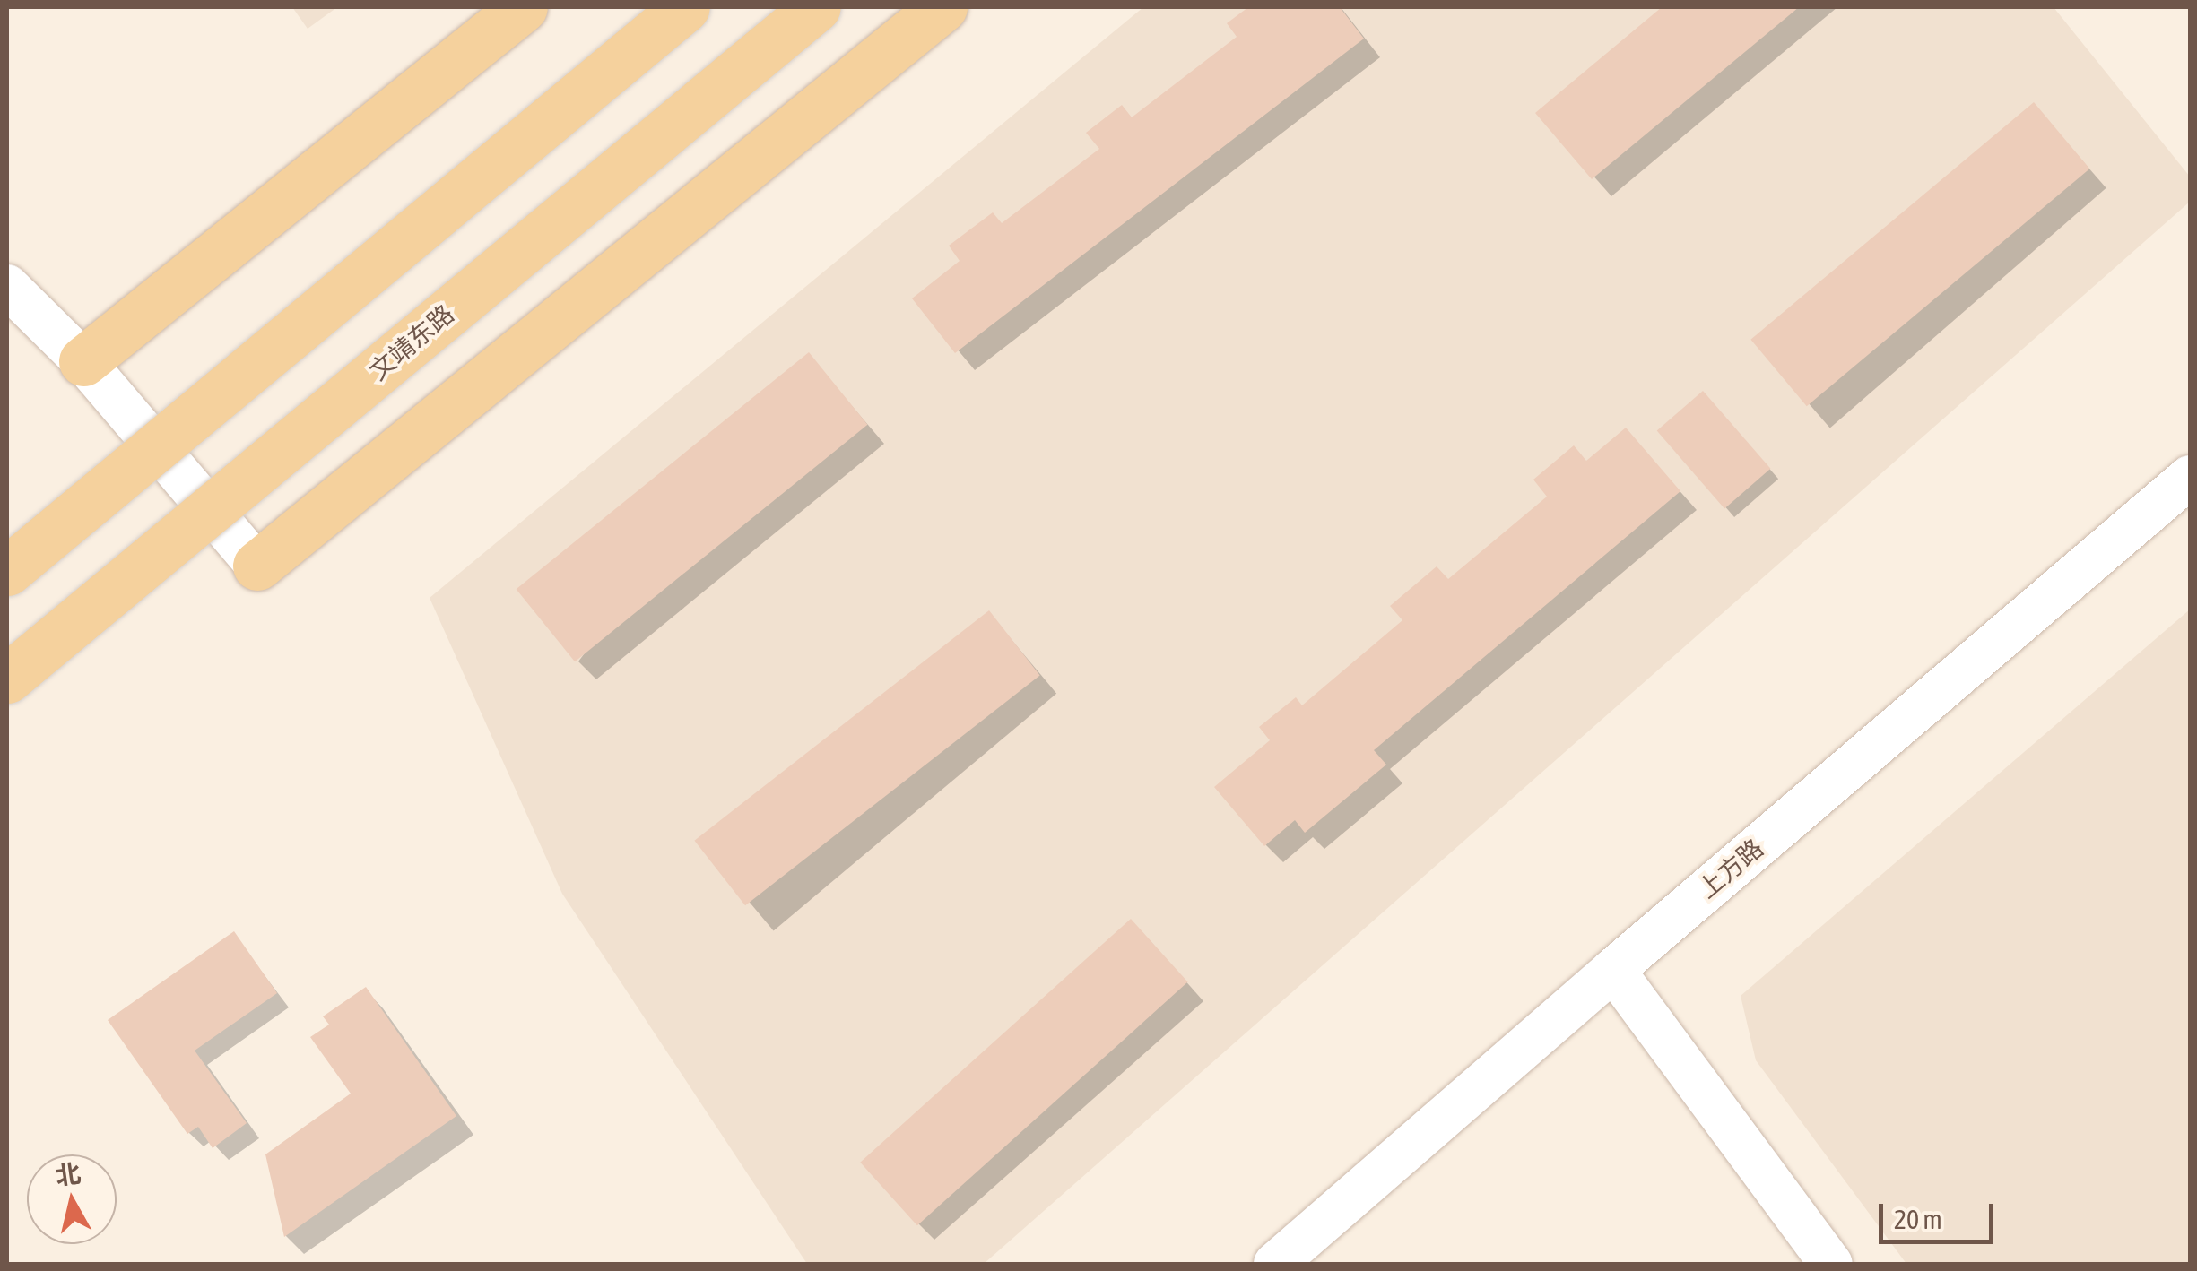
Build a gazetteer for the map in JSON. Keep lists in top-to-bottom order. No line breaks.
{"streets":{"main road":["文靖东路"],"street":["上方路"]},"scale_bar":"20 m","north":"top"}
